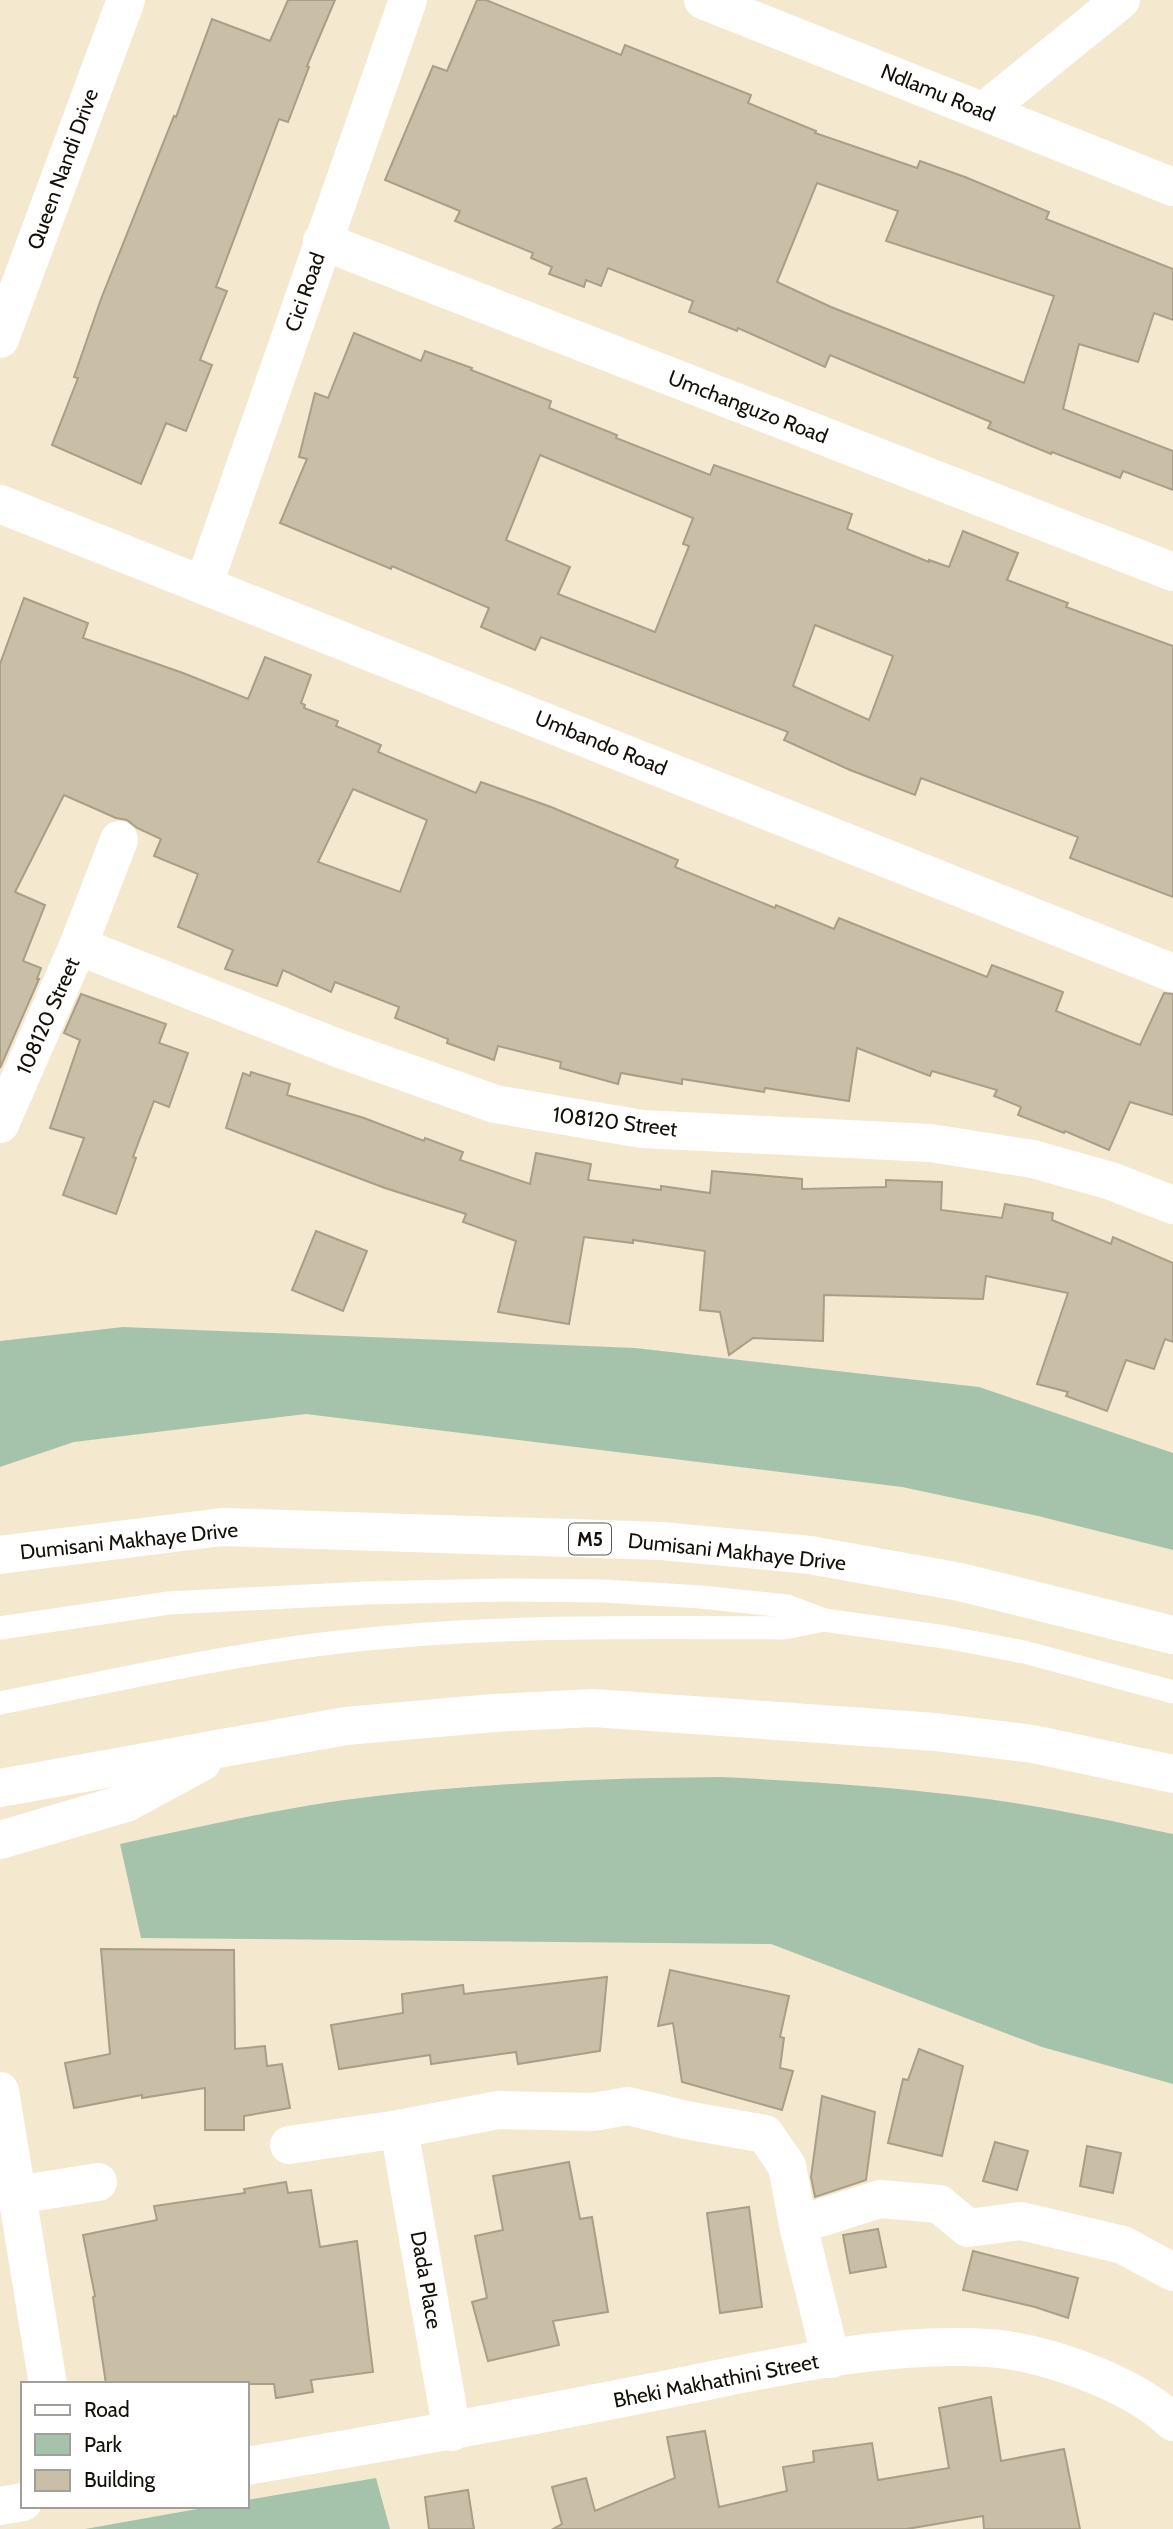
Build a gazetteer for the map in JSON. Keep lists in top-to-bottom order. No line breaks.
{"streets":{"street":["Ndlamu Road","Queen Nandi Drive","Cici Road","Umchanguzo Road","Umbando Road","108120 Street","M5","Dumisani Makhaye Drive","Dada Place","Bheki Makhathini Street"]},"crossings":[["Cici Road","Umchanguzo Road"],["Cici Road","Umbando Road"],["Dada Place","Bheki Makhathini Street"]],"legend":["Road","Park","Building"]}
